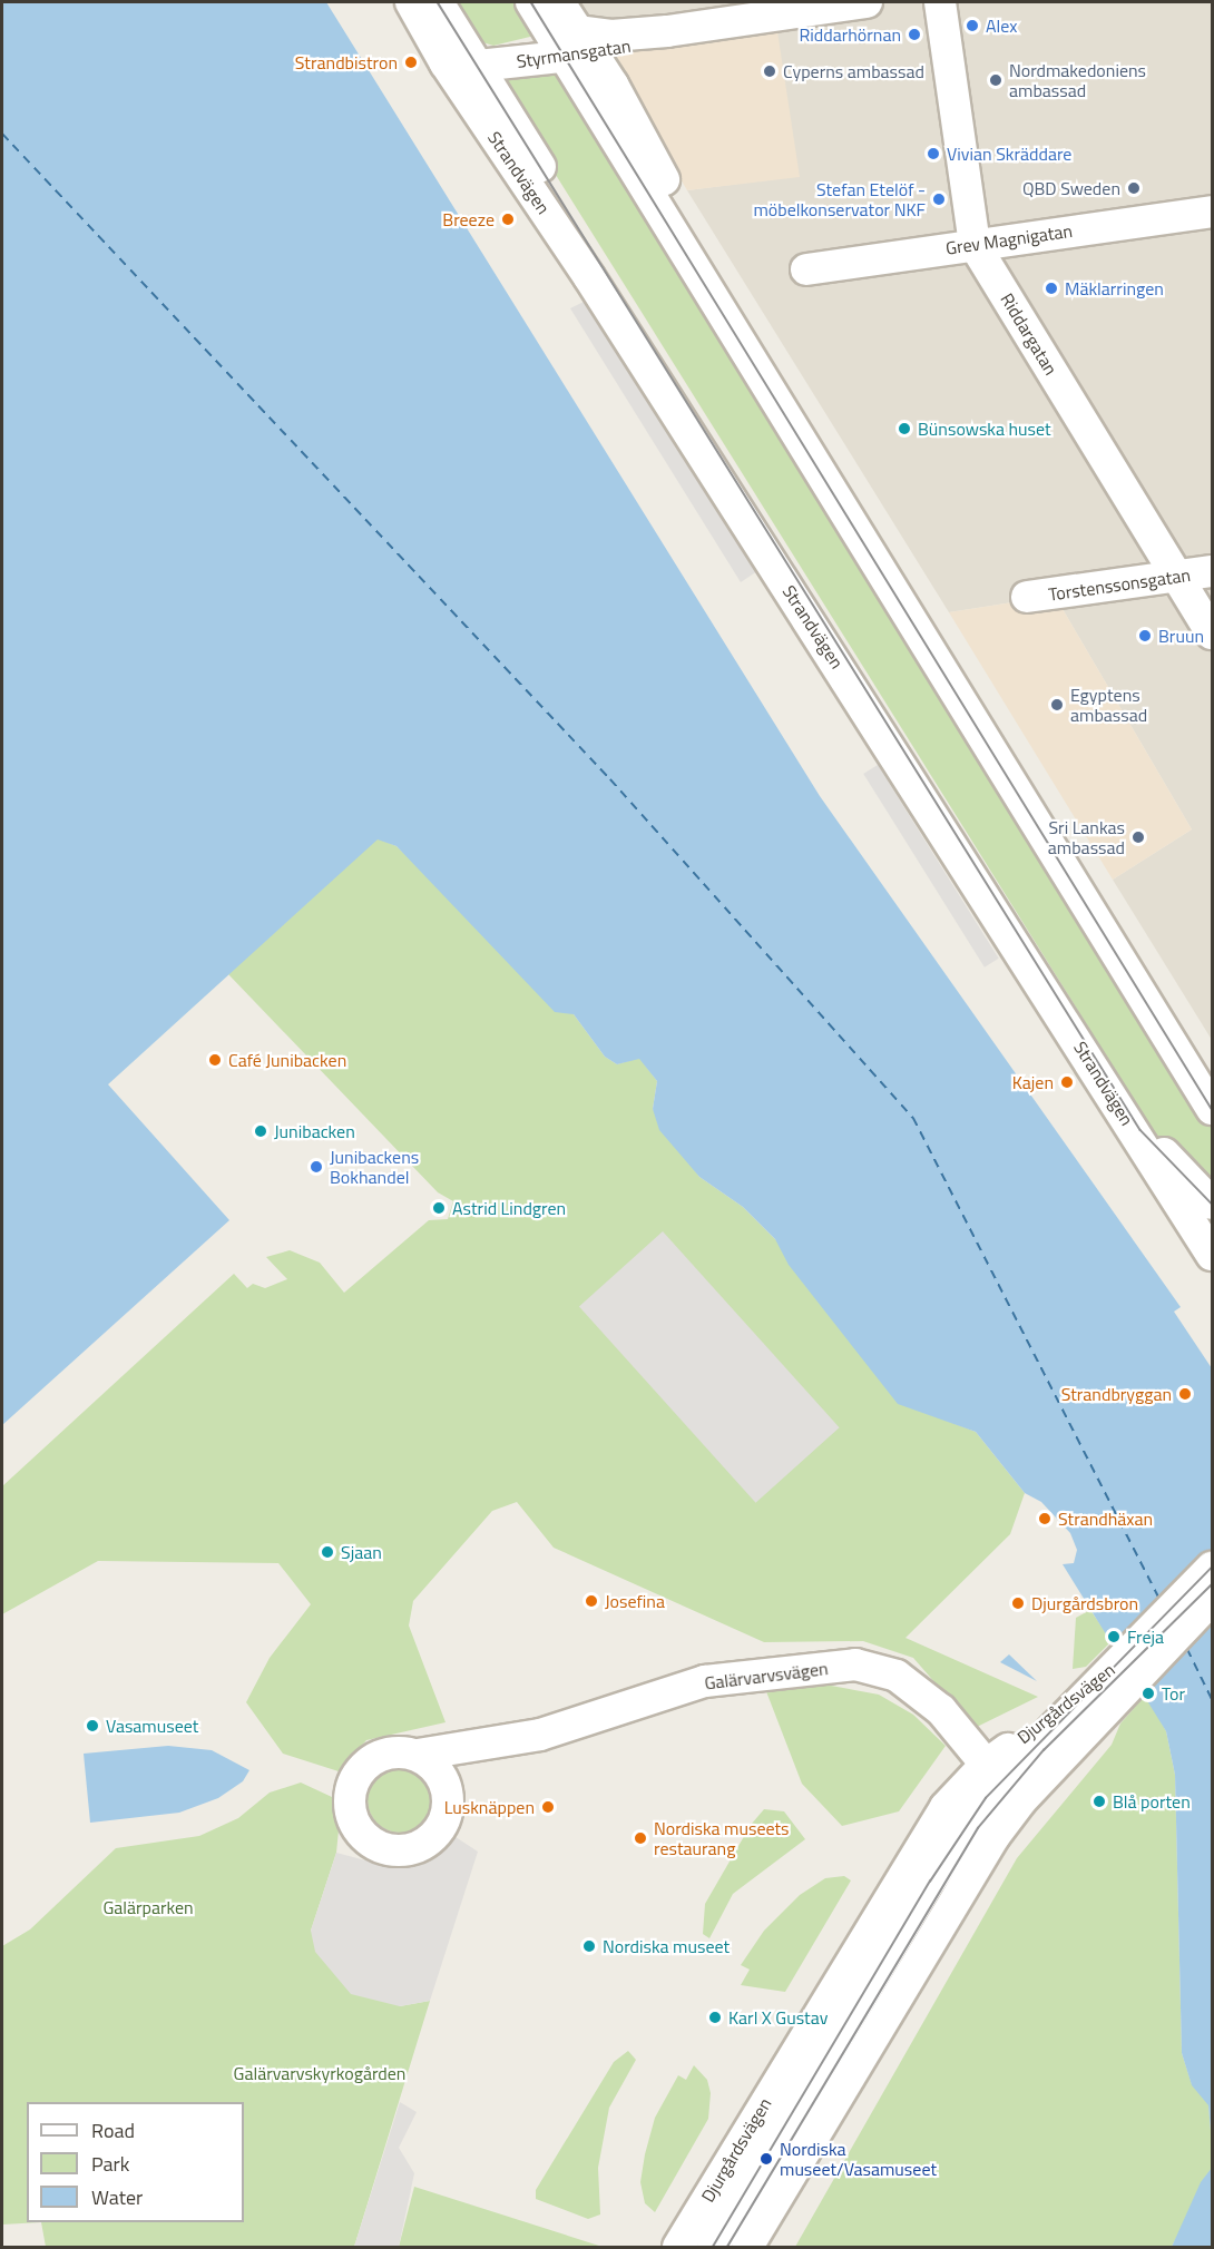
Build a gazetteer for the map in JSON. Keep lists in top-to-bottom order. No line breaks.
{"streets":{"street":["Styrmansgatan","Strandvägen","Grev Magnigatan","Riddargatan","Torstenssonsgatan","Galärvarvsvägen","Djurgårdsvägen"]},"crossings":[["Styrmansgatan","Strandvägen"],["Grev Magnigatan","Riddargatan"],["Riddargatan","Torstenssonsgatan"],["Galärvarvsvägen","Djurgårdsvägen"]],"parks":["Galärparken","Galärvarvskyrkogården"],"places":["Alex","Riddarhörnan","Strandbistron","Cyperns ambassad","Nordmakedoniens ambassad","Vivian Skräddare","QBD Sweden","Stefan Etelöf - möbelkonservator NKF","Breeze","Mäklarringen","Bünsowska huset","Bruun","Egyptens ambassad","Sri Lankas ambassad","Café Junibacken","Kajen","Junibacken","Junibackens Bokhandel","Astrid Lindgren","Strandbryggan","Strandhäxan","Sjaan","Josefina","Djurgårdsbron","Freja","Tor","Vasamuseet","Blå porten","Lusknäppen","Nordiska museets restaurang","Nordiska museet","Karl X Gustav","Nordiska museet/Vasamuseet"],"legend":["Road","Park","Water"]}
